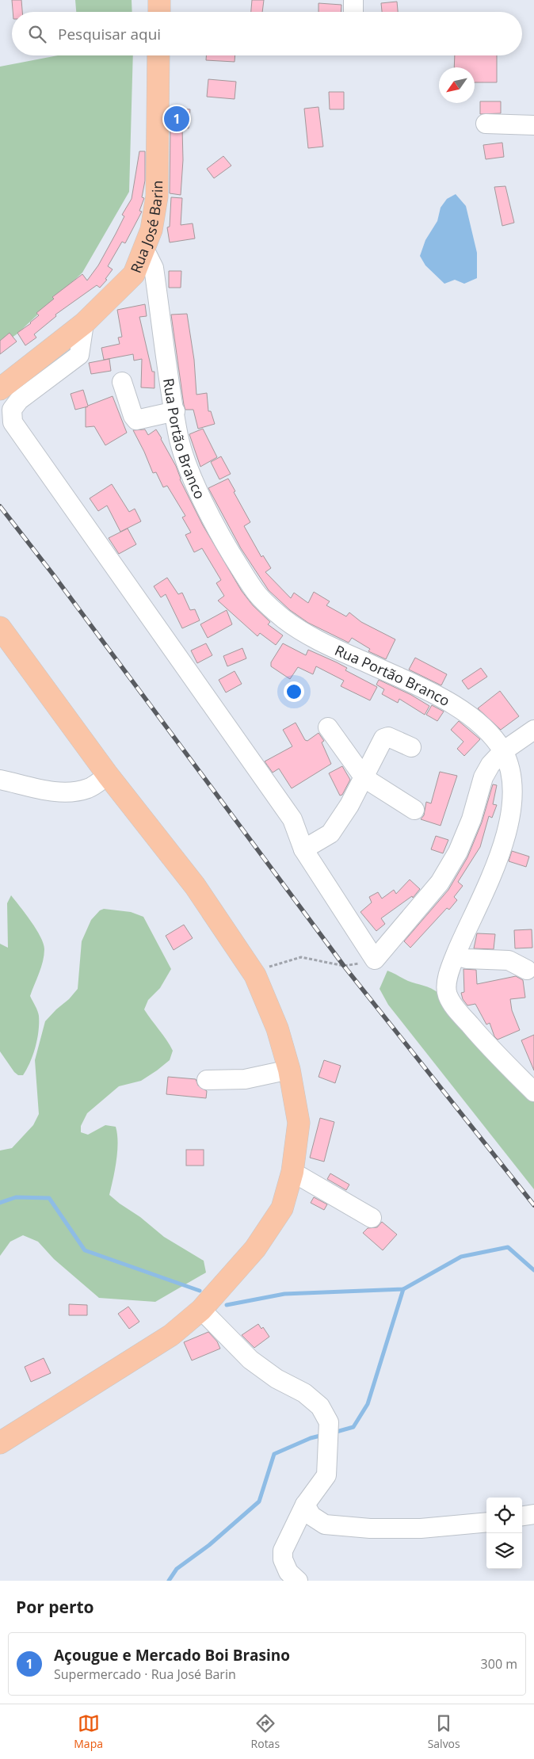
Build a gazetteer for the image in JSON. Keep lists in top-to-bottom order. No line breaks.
{"streets":{"main road":["Rua José Barin"],"street":["Rua Portão Branco"]},"crossings":[["Rua José Barin","Rua Portão Branco"]],"north":"bottom left","page":{"search":"Pesquisar aqui","pins":"1","heading":"Por perto","list":[{"mark":"1","name":"Açougue e Mercado Boi Brasino","note":"Supermercado · Rua José Barin","value":"300 m"}],"nav":["Mapa","Rotas","Salvos"]}}
